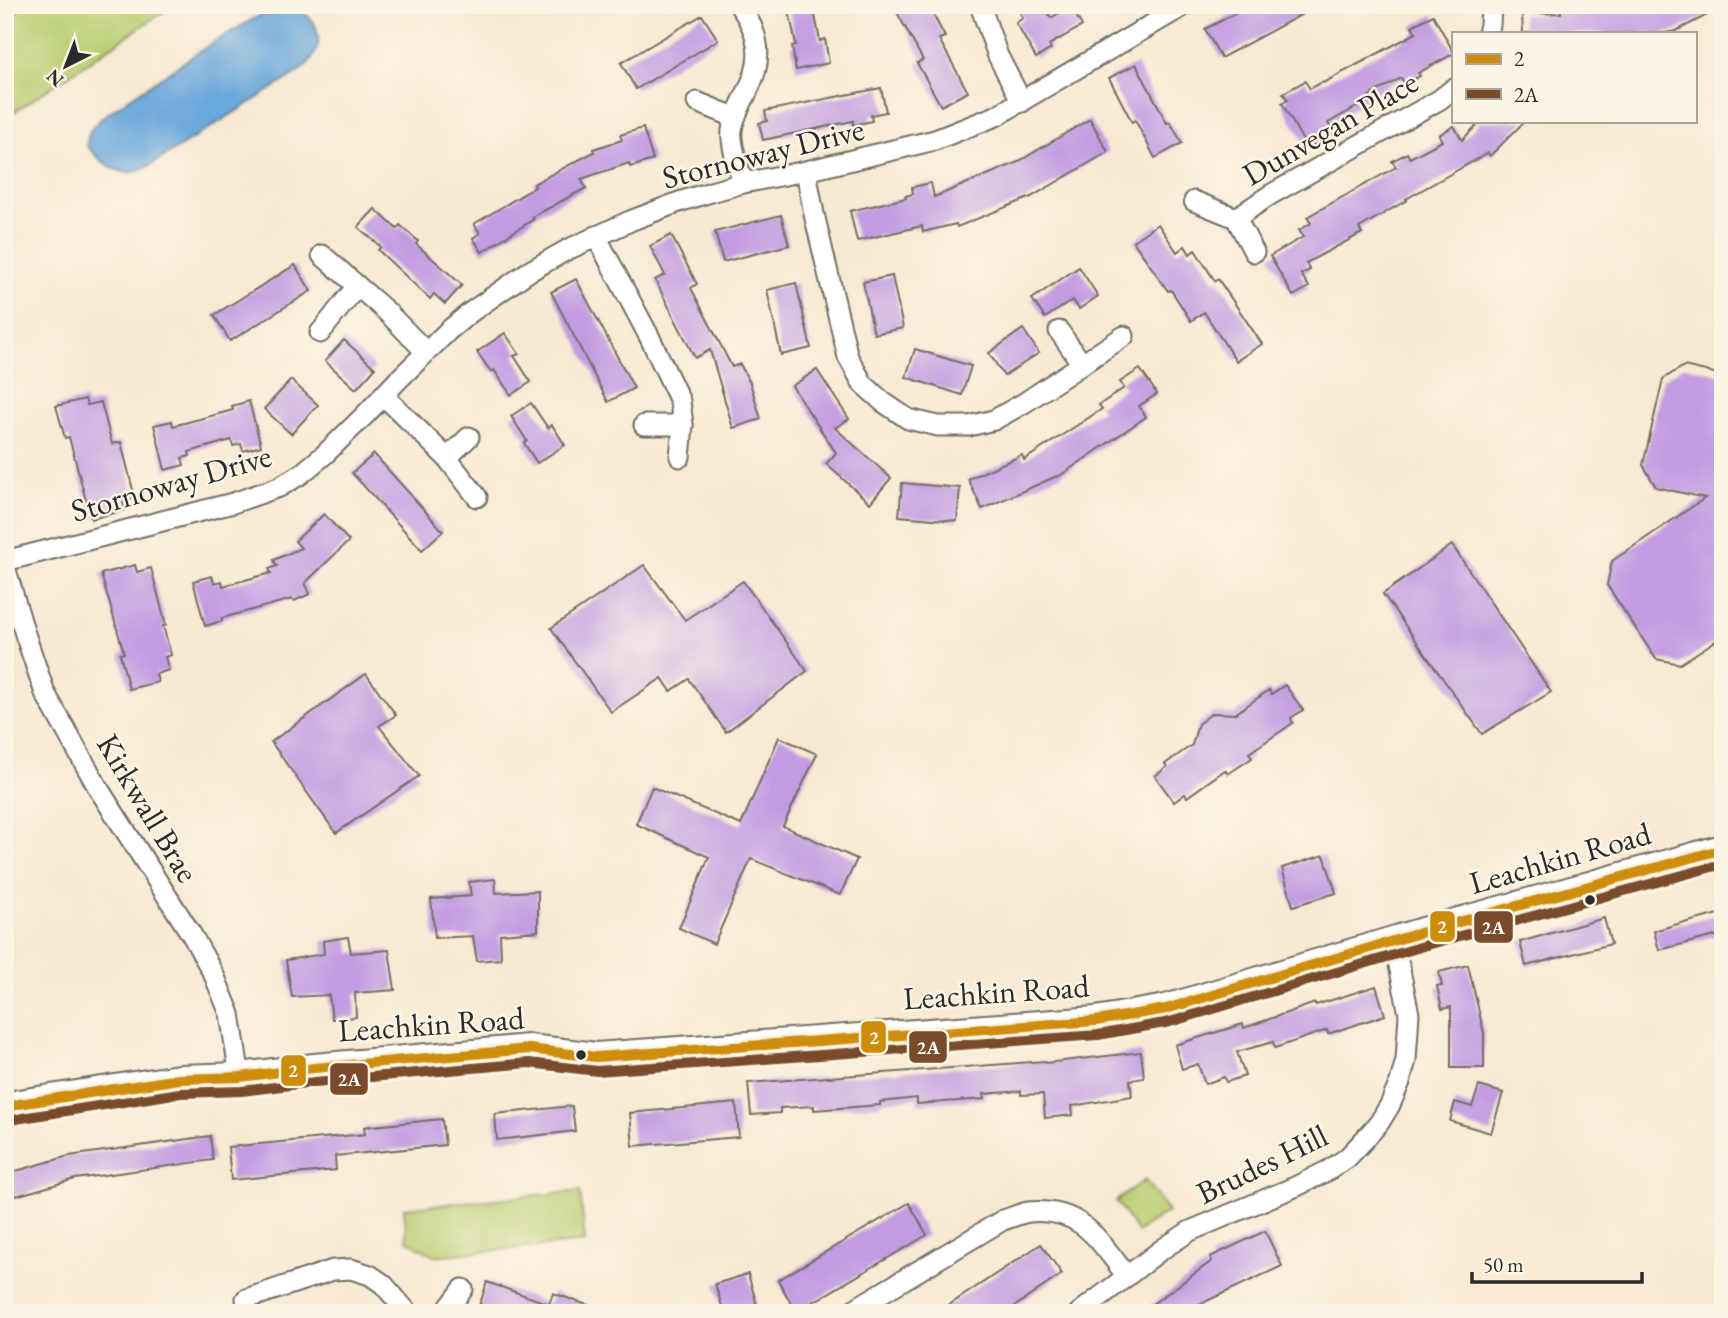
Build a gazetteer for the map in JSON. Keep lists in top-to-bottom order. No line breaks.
{"streets":{"street":["Dunvegan Place","Stornoway Drive","Kirkwall Brae","Leachkin Road","Brudes Hill"]},"crossings":[["Kirkwall Brae","Leachkin Road"],["Leachkin Road","Brudes Hill"]],"lines":["transit line 2","transit line 2A"],"legend":["2","2A"],"scale_bar":"50 m","north":"bottom left"}
